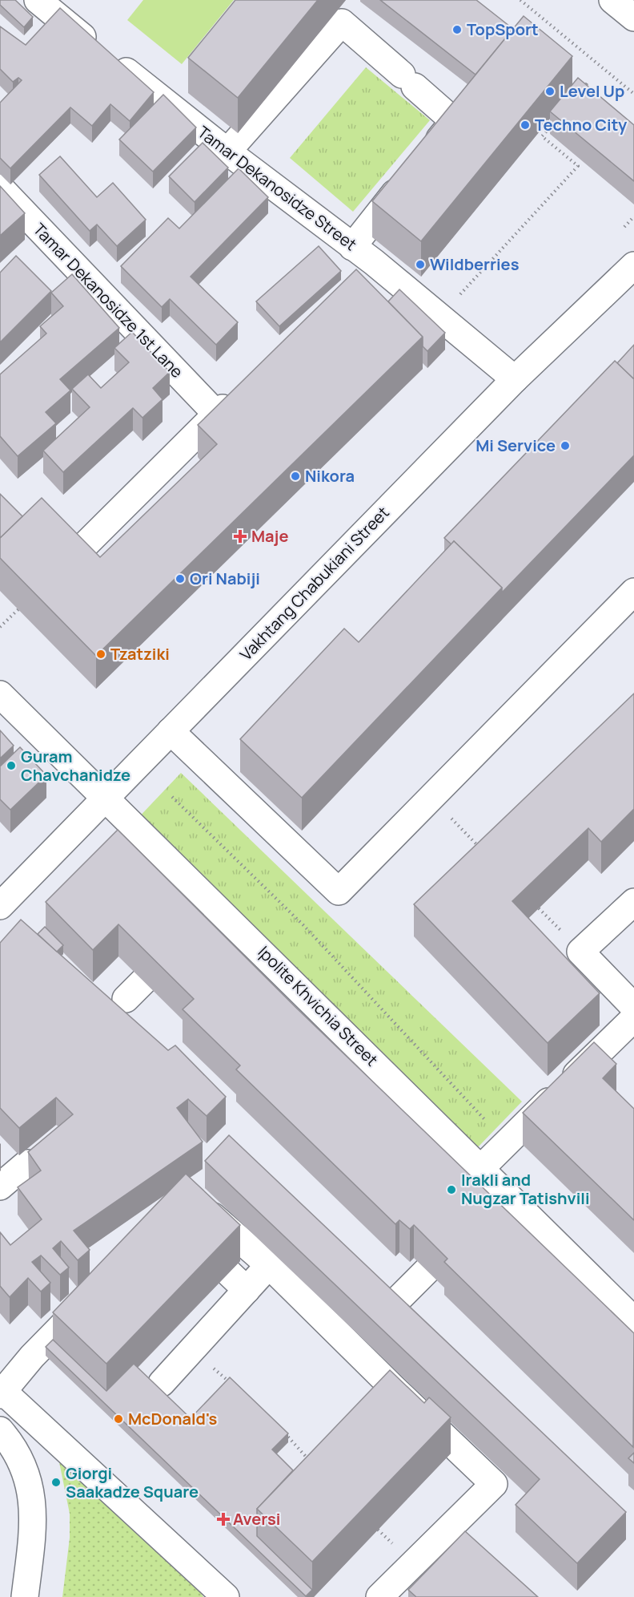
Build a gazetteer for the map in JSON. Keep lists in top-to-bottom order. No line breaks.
{"streets":{"main road":["Tamar Dekanosidze Street","Tamar Dekanosidze 1st Lane","Vakhtang Chabukiani Street","Ipolite Khvichia Street"]},"crossings":[["Tamar Dekanosidze Street","Vakhtang Chabukiani Street"],["Vakhtang Chabukiani Street","Ipolite Khvichia Street"]],"places":{"other":["TopSport","Level Up","Techno City","Wildberries","Mi Service","Nikora","Ori Nabiji","Tzatziki","Guram Chavchanidze","Irakli and Nugzar Tatishvili","McDonald's","Giorgi Saakadze Square"],"health":["Maje","Aversi"]}}
